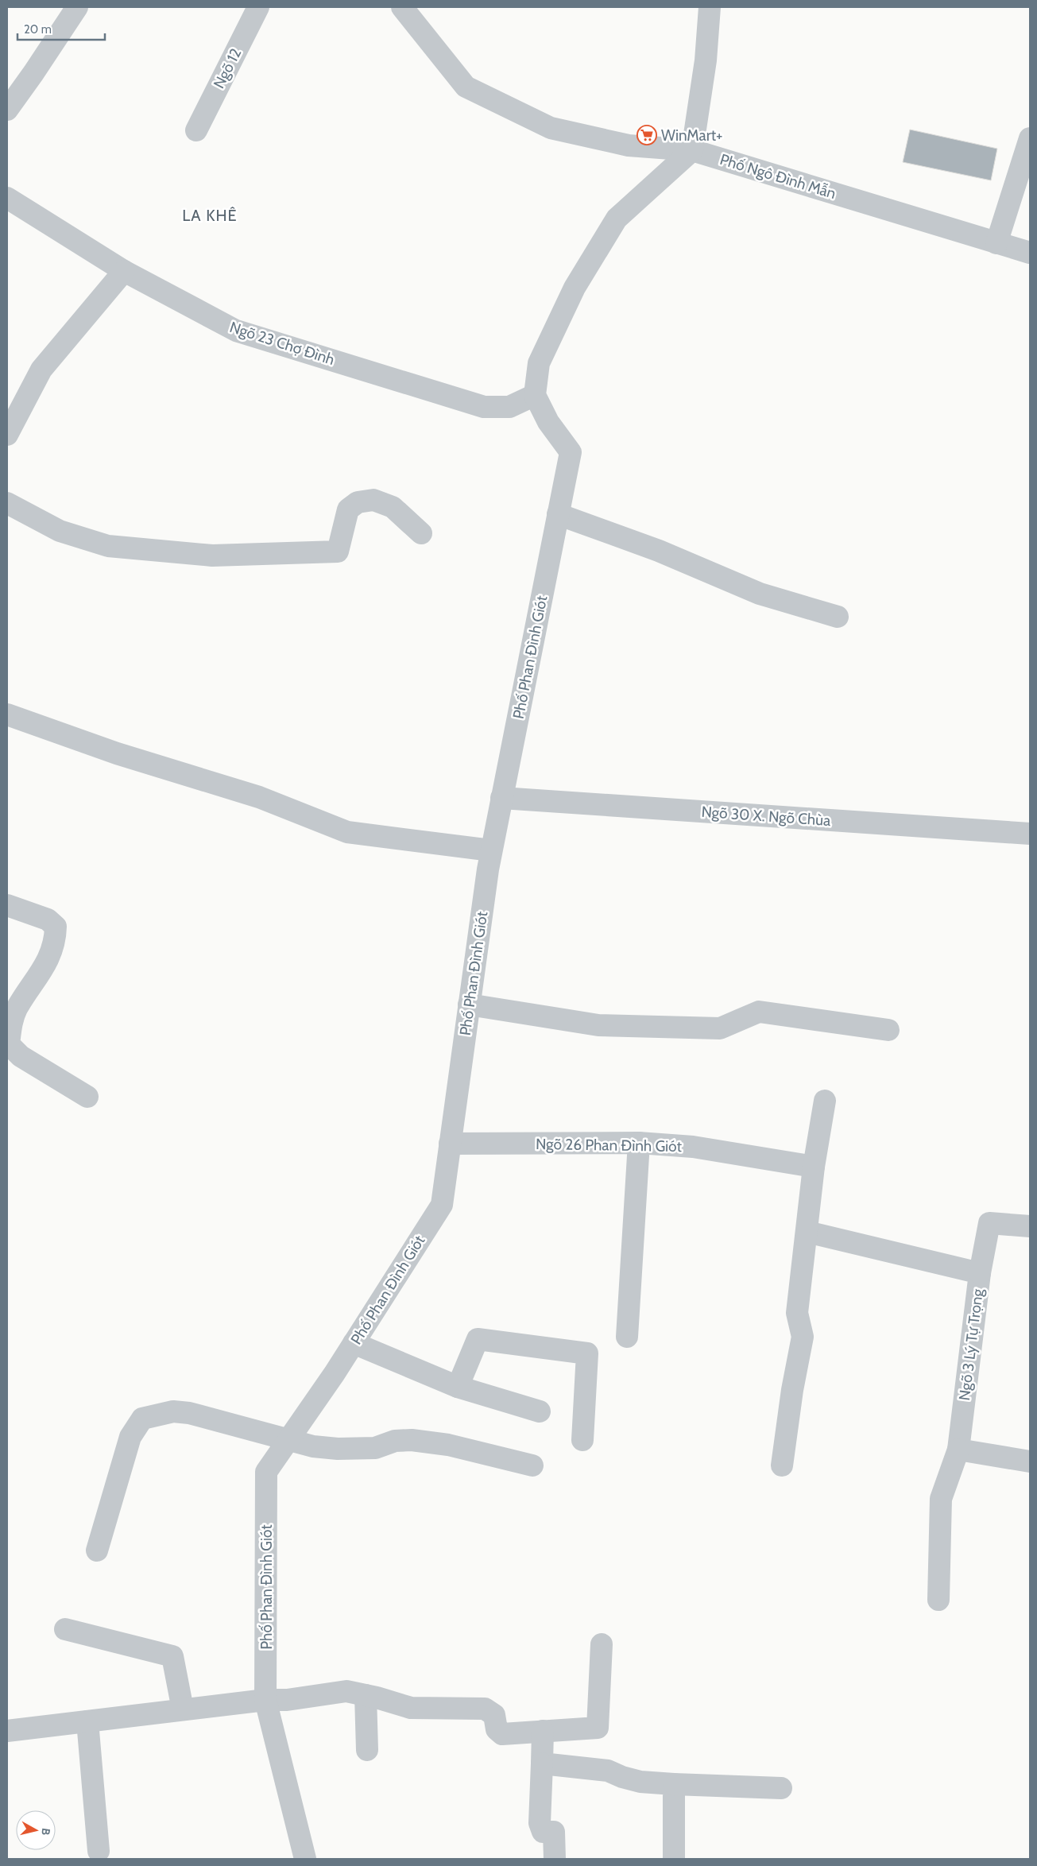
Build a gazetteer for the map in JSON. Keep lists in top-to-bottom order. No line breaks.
{"streets":{"street":["Ngõ 12","Phố Ngô Đình Mẫn","Ngõ 23 Chợ Đình","Phố Phan Đình Giót","Ngõ 30 X. Ngõ Chùa","Ngõ 26 Phan Đình Giót","Ngõ 3 Lý Tự Trọng"]},"crossings":[["Ngõ 23 Chợ Đình","Phố Phan Đình Giót"],["Phố Phan Đình Giót","Ngõ 30 X. Ngõ Chùa"],["Phố Phan Đình Giót","Ngõ 26 Phan Đình Giót"]],"districts":["LA KHÊ"],"places":{"supermarket":["WinMart+"]},"scale_bar":"20 m","north":"right"}
